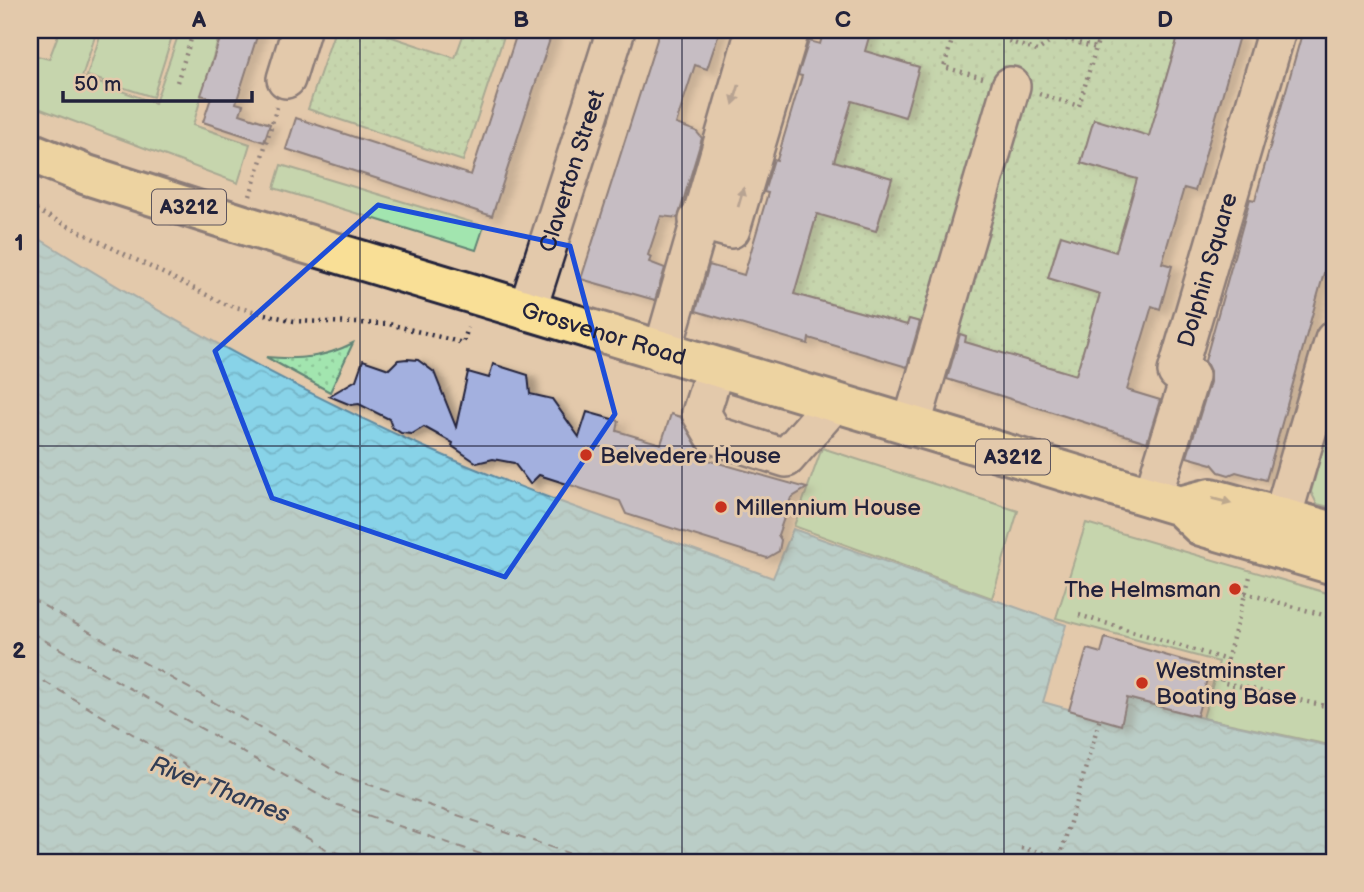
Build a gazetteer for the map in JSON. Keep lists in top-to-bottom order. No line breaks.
{"streets":{"highway":["A3212","Grosvenor Road"],"street":["Claverton Street","Dolphin Square"]},"crossings":[["Claverton Street","Grosvenor Road"],["Dolphin Square","Grosvenor Road"]],"water":["River Thames"],"places":["Belvedere House","Millennium House","The Helmsman","Westminster Boating Base"],"scale_bar":"50 m","grid":{"columns":["A","B","C","D"],"rows":["1","2"]}}
